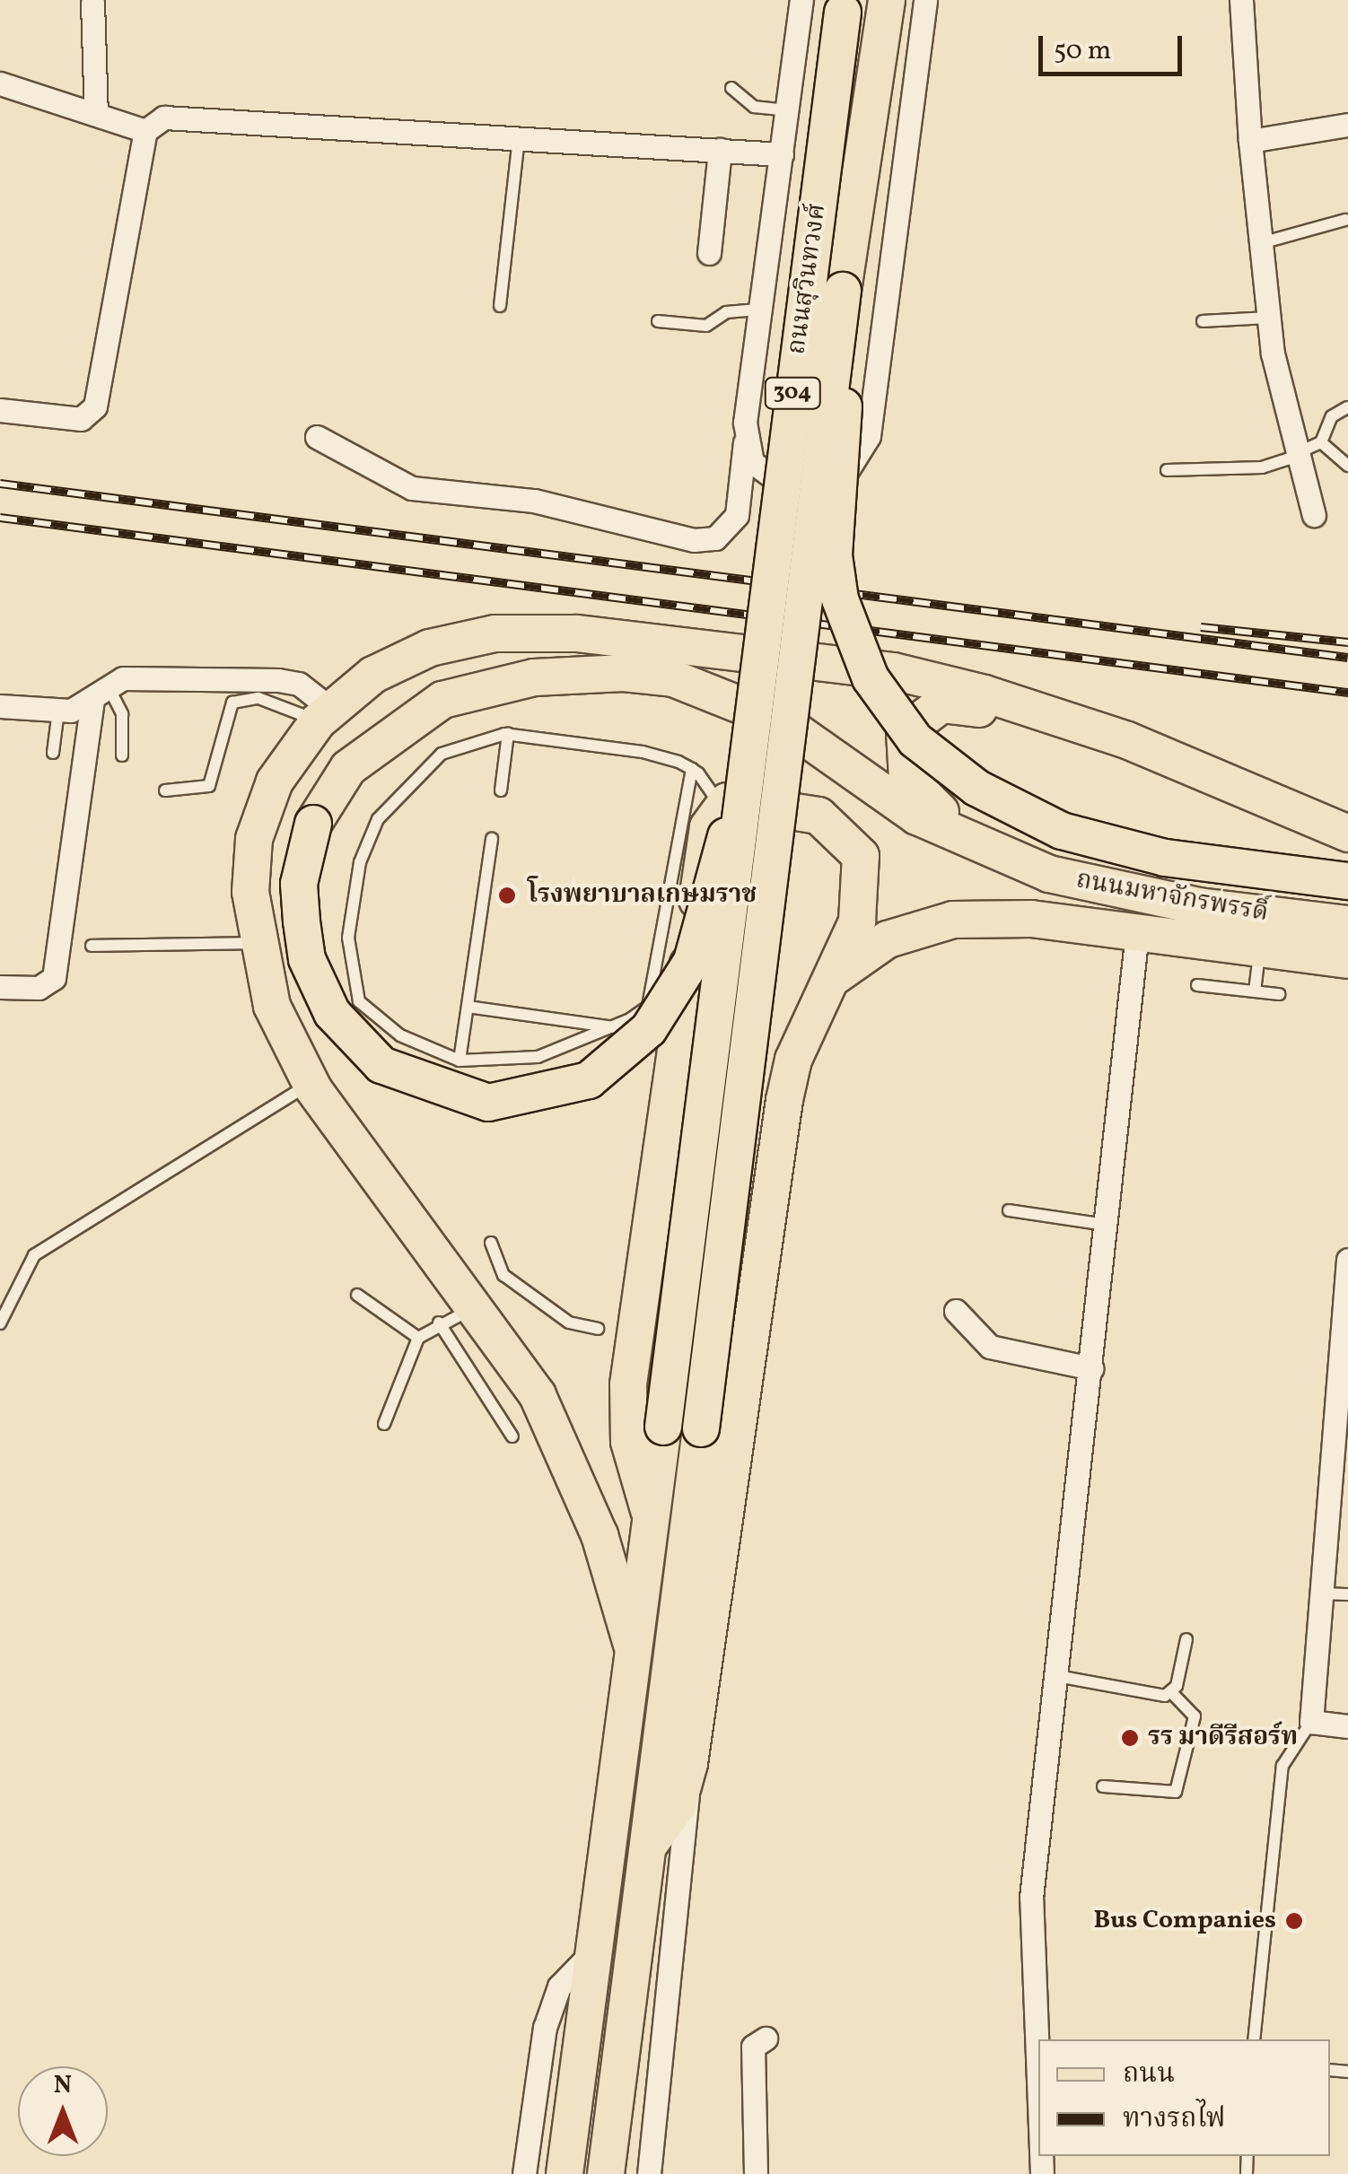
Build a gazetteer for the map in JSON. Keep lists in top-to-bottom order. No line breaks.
{"streets":{"main road":["ถนนสุวินทวงศ์","304","ถนนมหาจักรพรรดิ์"]},"places":["โรงพยาบาลเกษมราช","รร มาดีรีสอร์ท","Bus Companies"],"legend":["ถนน","ทางรถไฟ"],"scale_bar":"50 m","north":"top"}
